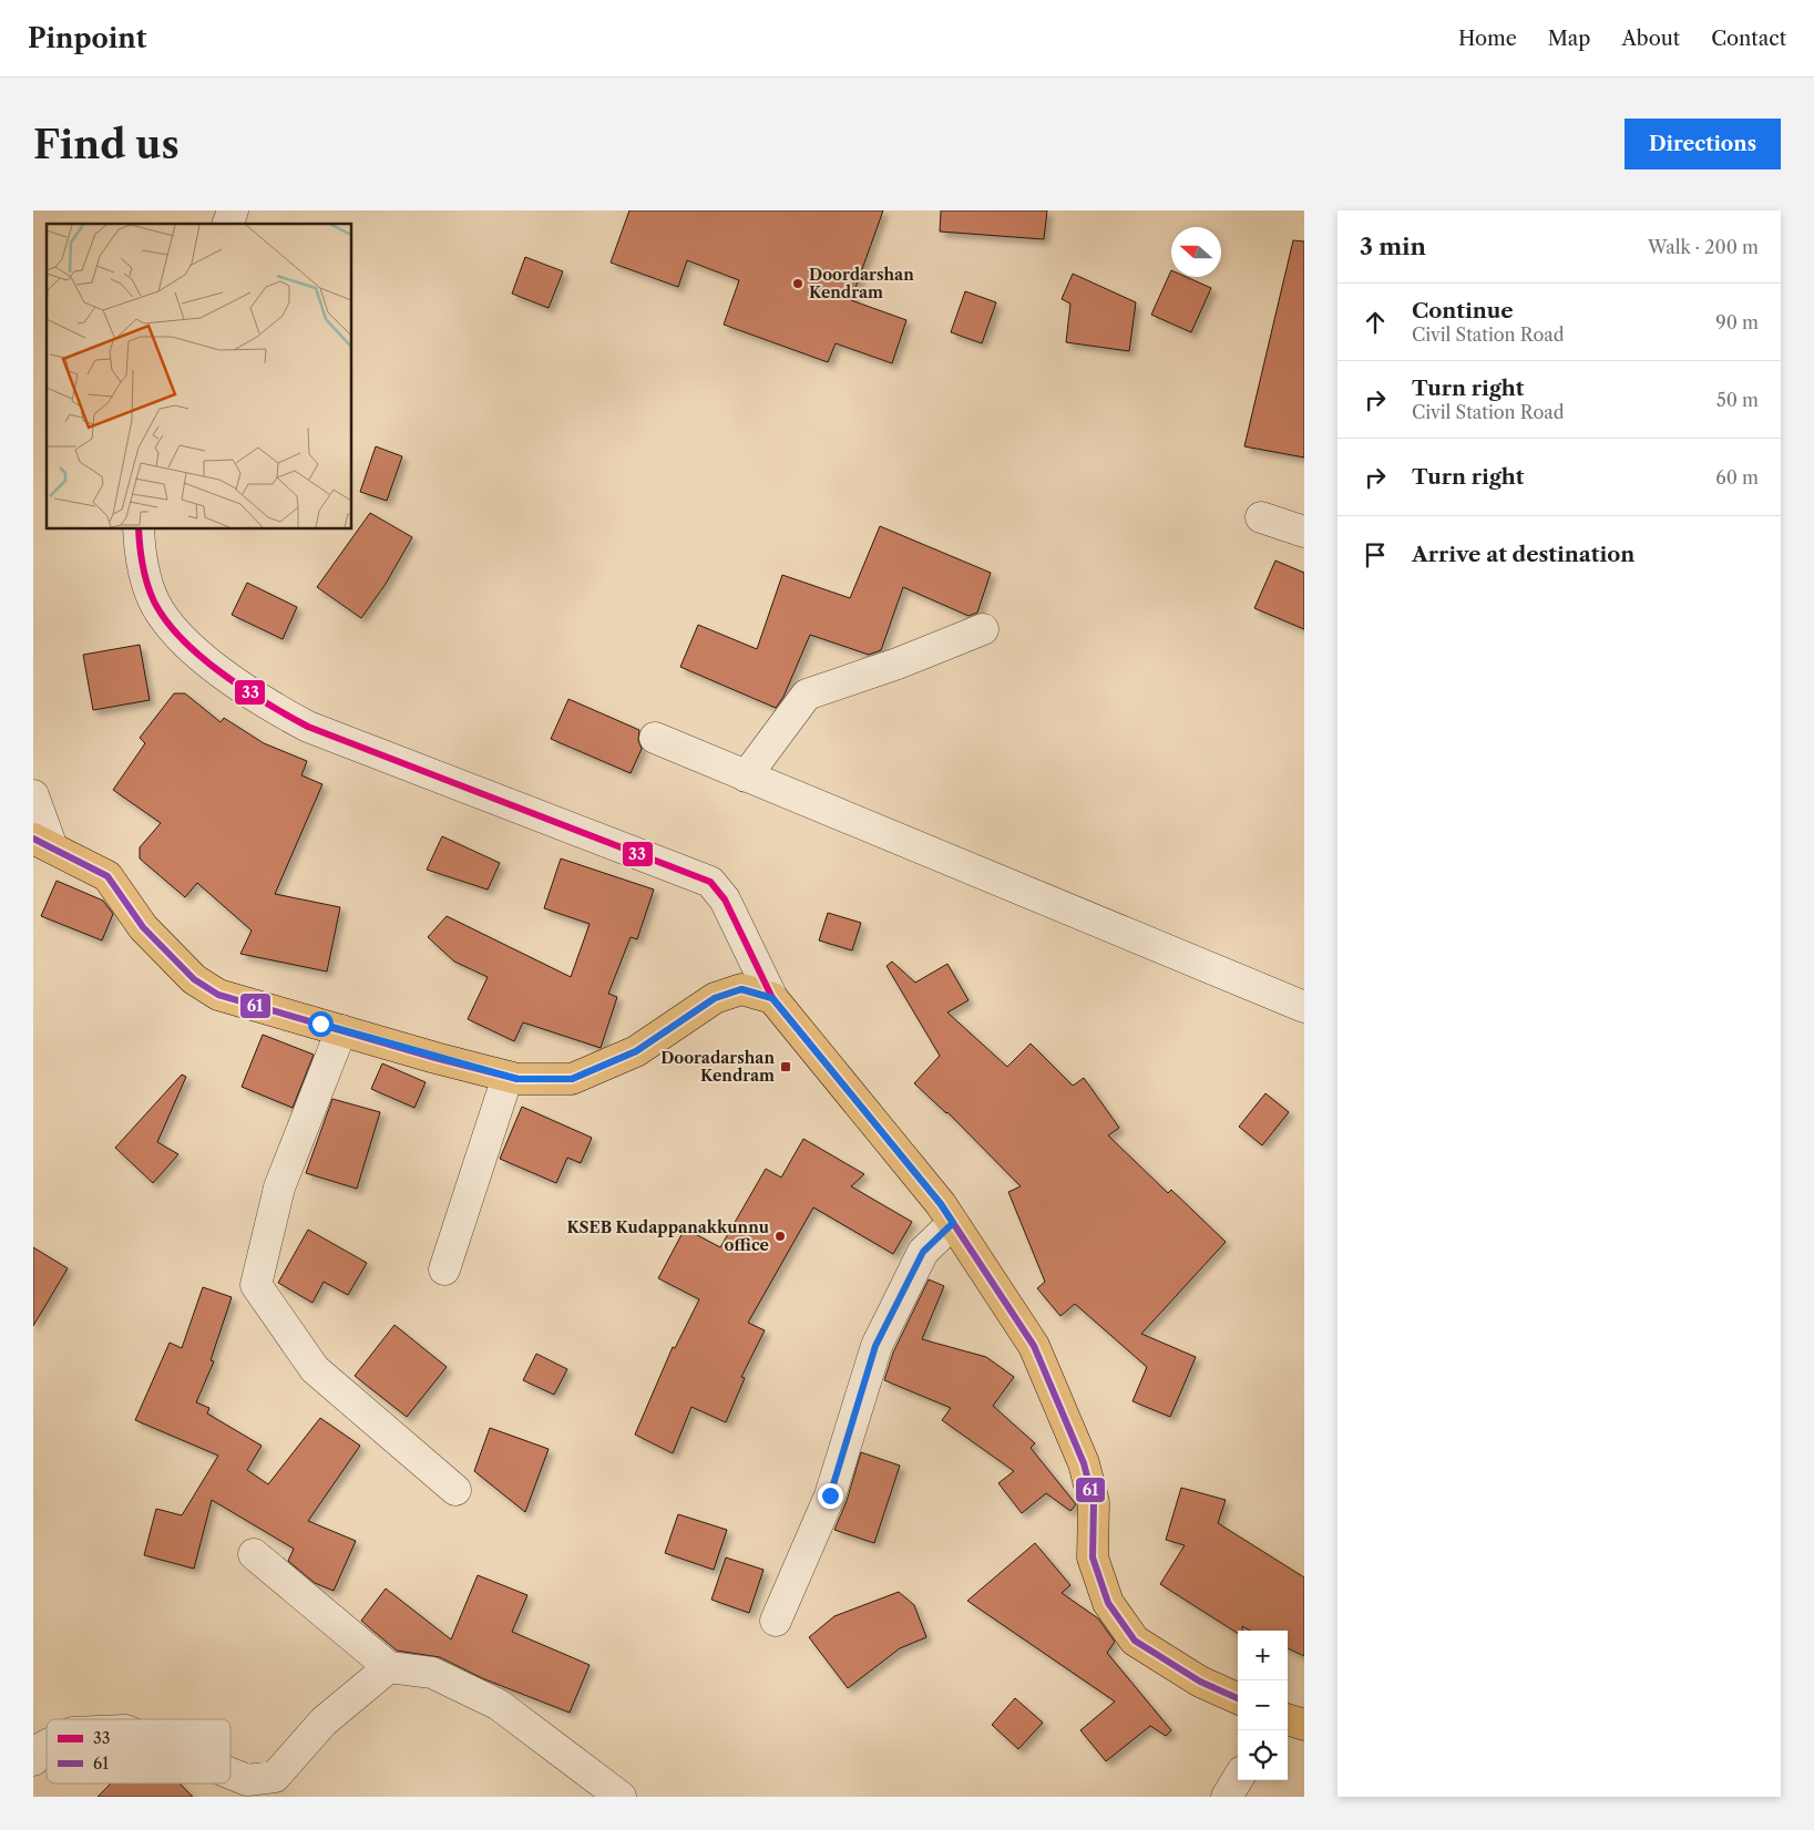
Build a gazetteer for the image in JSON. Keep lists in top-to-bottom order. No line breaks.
{"places":{"other":["Doordarshan Kendram","KSEB Kudappanakkunnu office"],"transit":["Dooradarshan Kendram"]},"lines":["transit line 33","transit line 61"],"legend":["33","61"],"north":"left","page":{"header":"Pinpoint","nav":["Home","Map","About","Contact"],"buttons":"Directions","title":"Find us","heading":["3 min","Walk · 200 m"],"list":[["Continue","Civil Station Road","90 m"],["Turn right","Civil Station Road","50 m"],["Turn right","60 m"],"Arrive at destination"],"map_buttons":["+","−"]}}
